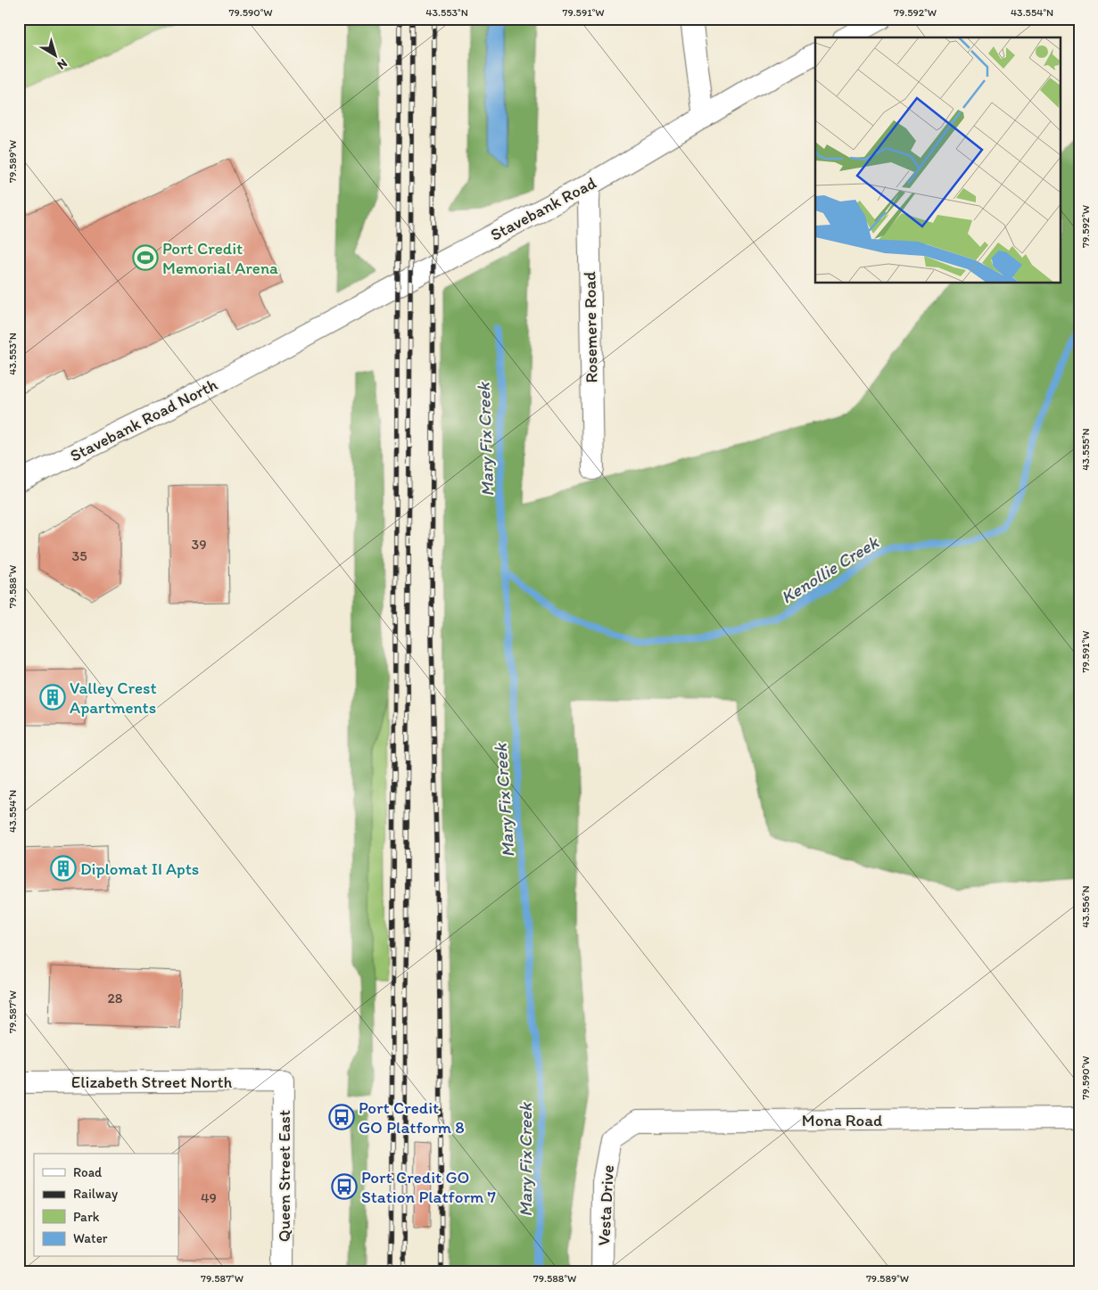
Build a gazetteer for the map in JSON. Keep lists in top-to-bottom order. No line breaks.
{"streets":{"street":["Stavebank Road","Rosemere Road","Stavebank Road North","Elizabeth Street North","Mona Road","Queen Street East","Vesta Drive"]},"crossings":[["Stavebank Road","Rosemere Road"],["Stavebank Road","Stavebank Road North"],["Elizabeth Street North","Queen Street East"],["Mona Road","Vesta Drive"]],"water":["Mary Fix Creek","Kenollie Creek"],"places":{"sports":["Port Credit Memorial Arena"],"building":["Valley Crest Apartments","Diplomat II Apts"],"bus stop":["Port Credit GO Platform 8","Port Credit GO Station Platform 7"]},"house_numbers":["39","35","28","49"],"legend":["Road","Railway","Park","Water"],"north":"bottom right","coordinates":["79.590°W","43.553°N","79.591°W","79.592°W","43.554°N","79.589°W","43.555°N","79.588°W","43.556°N","79.587°W"]}
